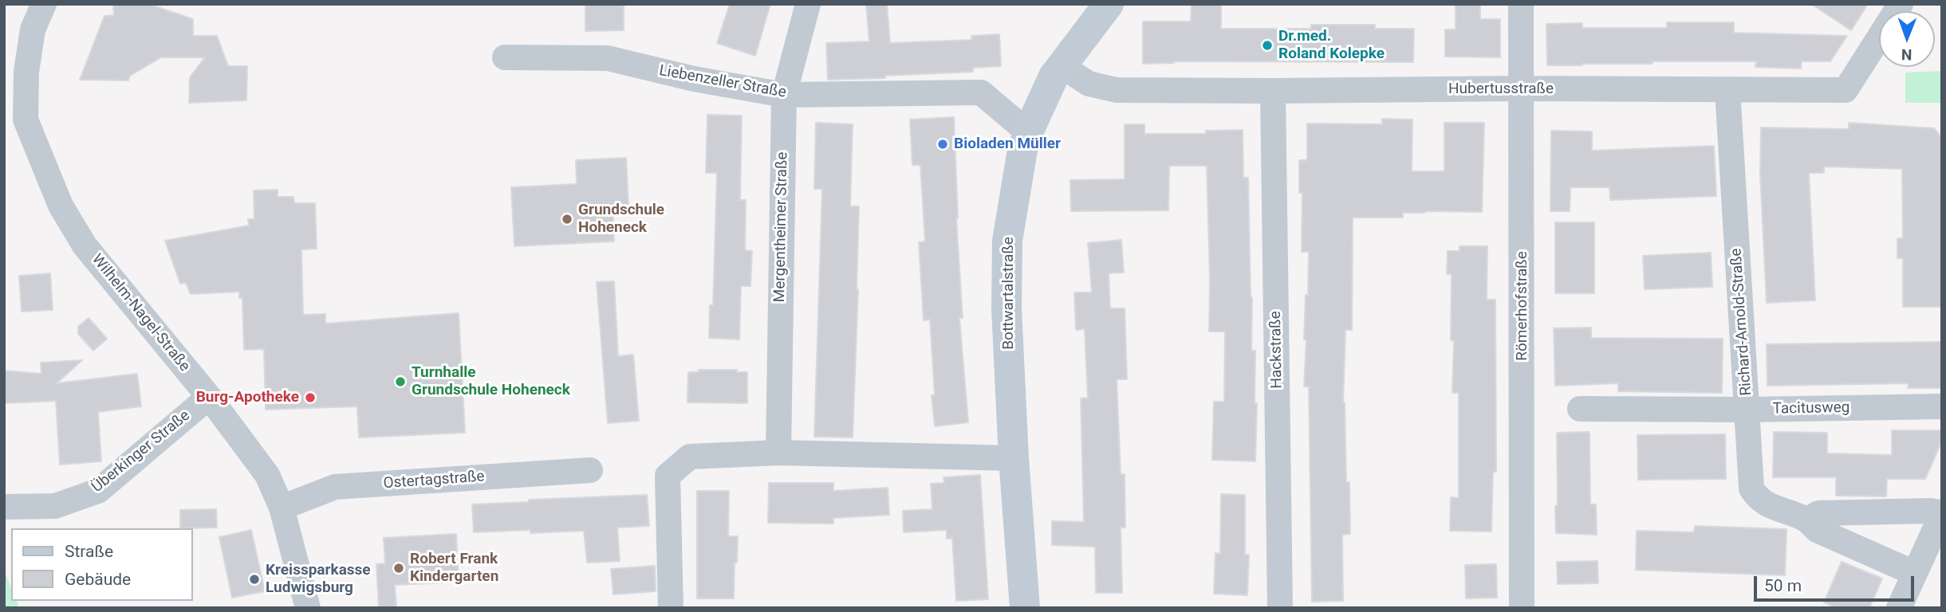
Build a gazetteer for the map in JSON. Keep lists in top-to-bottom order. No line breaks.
{"streets":{"main road":["Bottwartalstraße"],"street":["Liebenzeller Straße","Hubertusstraße","Mergentheimer Straße","Römerhofstraße","Wilhelm-Nagel-Straße","Richard-Arnold-Straße","Hackstraße","Tacitusweg","Überkinger Straße","Ostertagstraße"]},"crossings":[["Liebenzeller Straße","Mergentheimer Straße"],["Liebenzeller Straße","Bottwartalstraße"],["Hubertusstraße","Bottwartalstraße"],["Hubertusstraße","Römerhofstraße"],["Hubertusstraße","Richard-Arnold-Straße"],["Hubertusstraße","Hackstraße"],["Wilhelm-Nagel-Straße","Überkinger Straße"],["Wilhelm-Nagel-Straße","Ostertagstraße"],["Richard-Arnold-Straße","Tacitusweg"]],"places":["Dr.med. Roland Kolepke","Bioladen Müller","Grundschule Hoheneck","Turnhalle Grundschule Hoheneck","Burg-Apotheke","Robert Frank Kindergarten","Kreissparkasse Ludwigsburg"],"legend":["Straße","Gebäude"],"scale_bar":"50 m","north":"bottom"}
